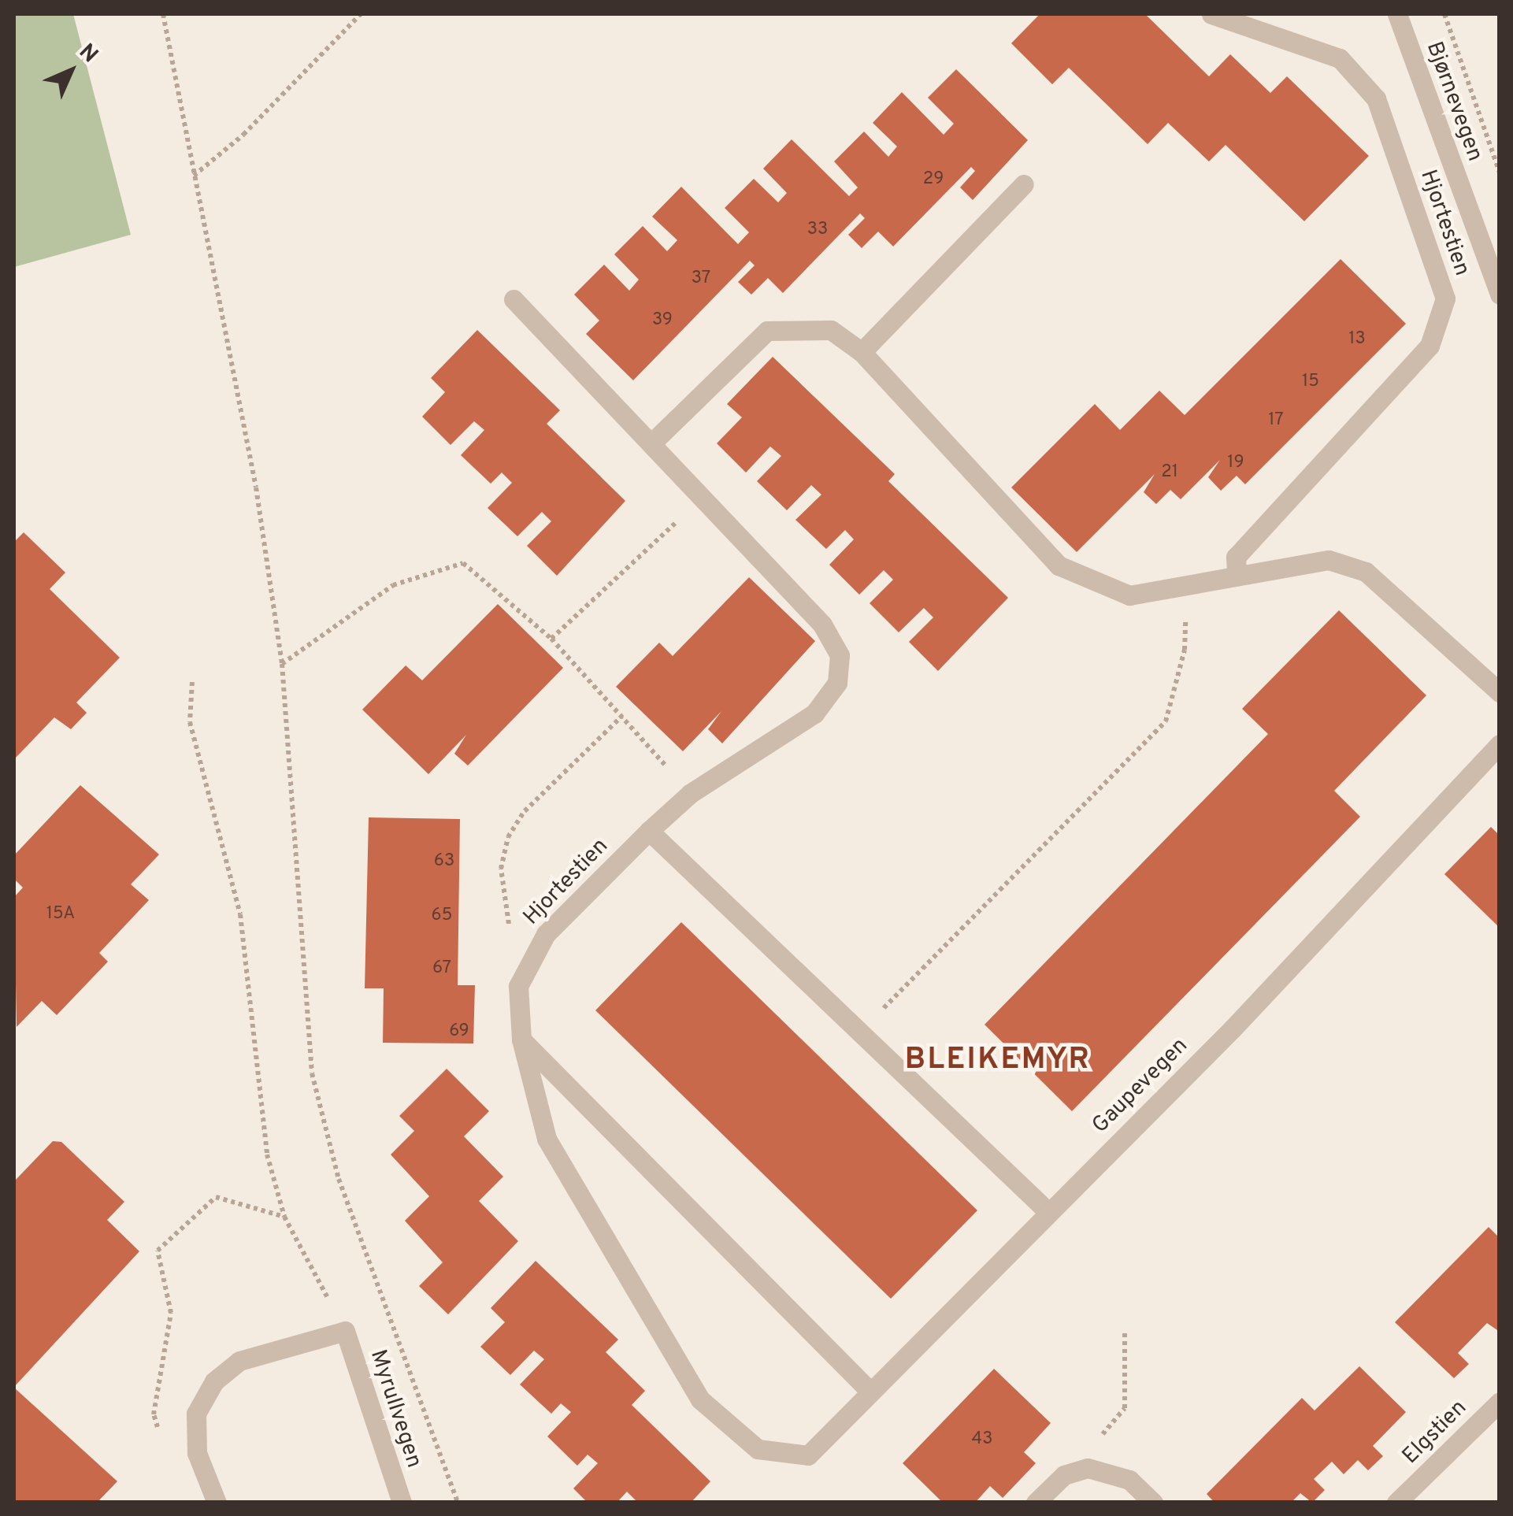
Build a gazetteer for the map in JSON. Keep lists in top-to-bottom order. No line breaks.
{"streets":{"street":["Bjørnevegen","Hjortestien","Gaupevegen","Myrullvegen","Elgstien"]},"crossings":[["Hjortestien","Gaupevegen"]],"districts":["BLEIKEMYR"],"house_numbers":["29","33","37","39","13","15","17","19","21","63","15A","65","67","69","43"],"north":"top right"}
